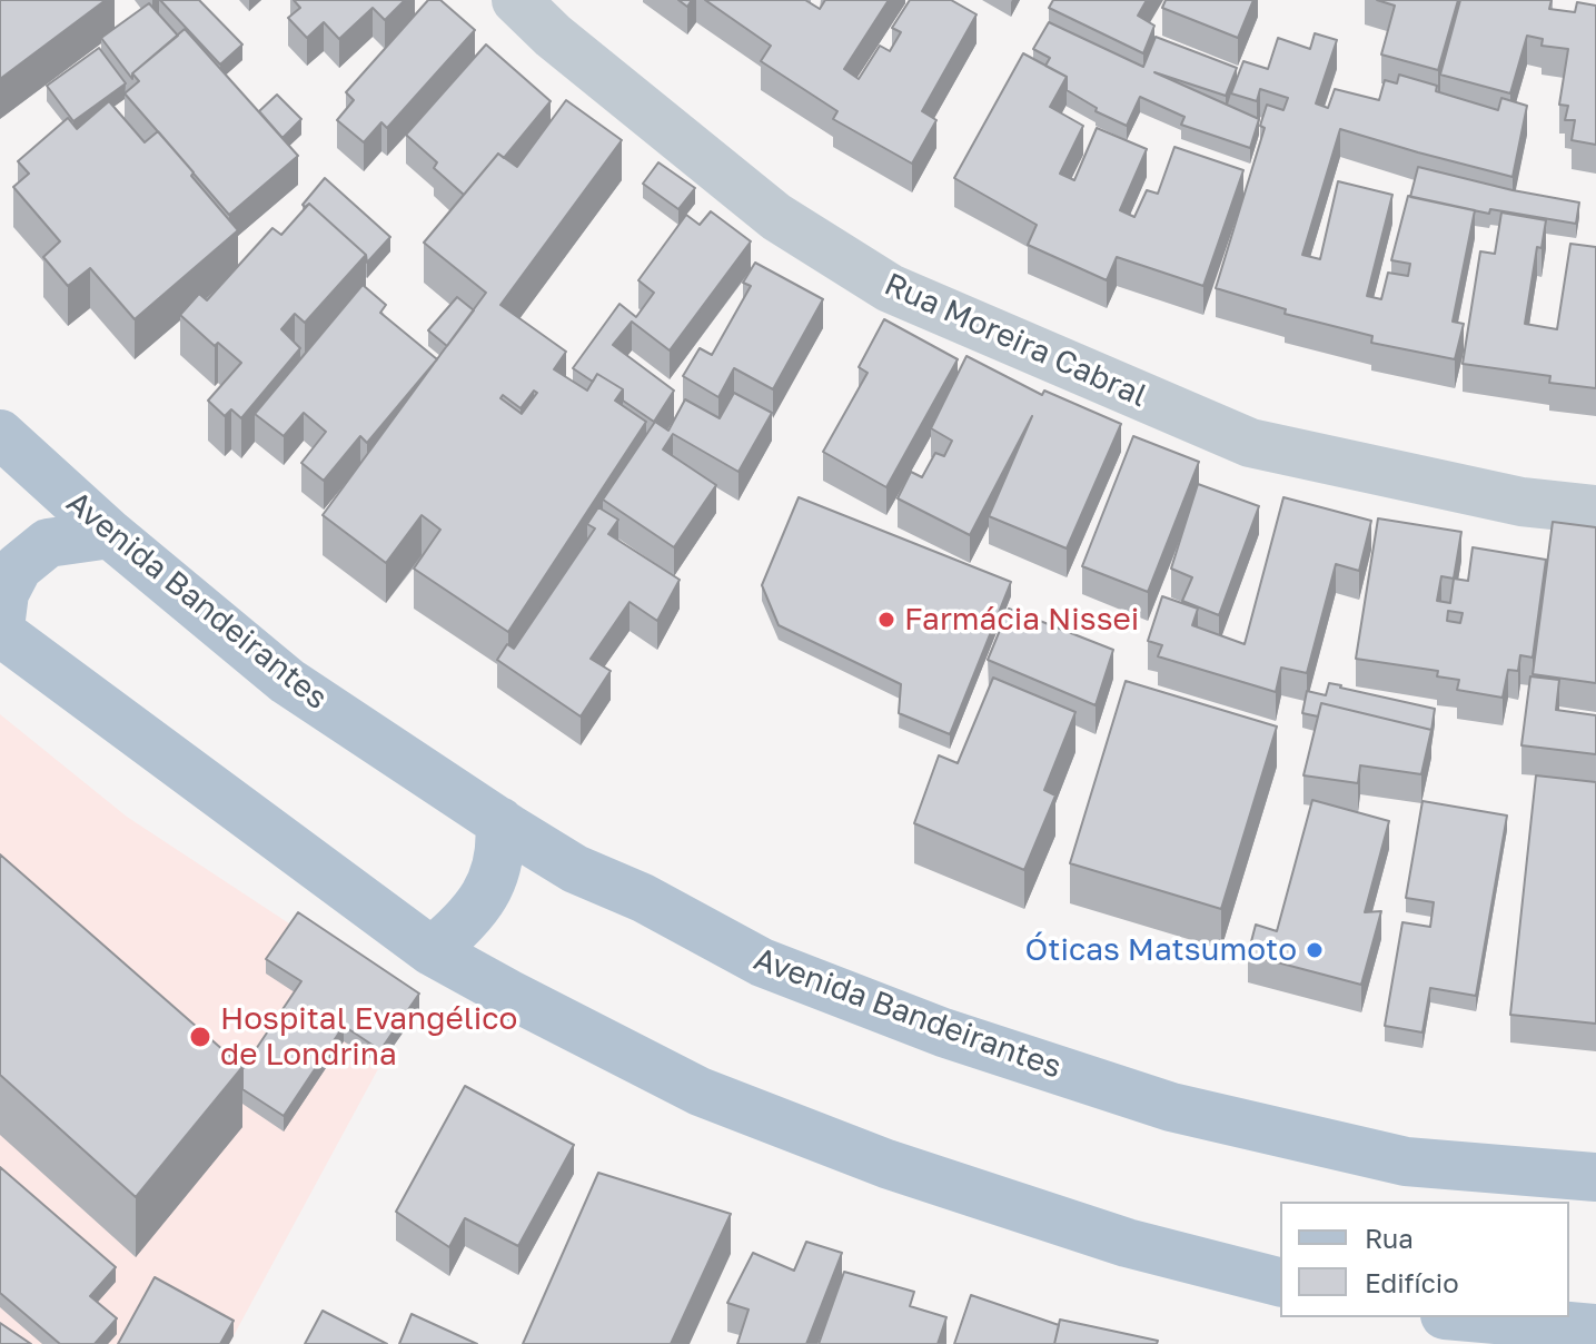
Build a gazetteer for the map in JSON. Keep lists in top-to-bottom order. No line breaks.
{"streets":{"main road":["Avenida Bandeirantes"],"street":["Rua Moreira Cabral"]},"places":["Farmácia Nissei","Óticas Matsumoto","Hospital Evangélico de Londrina"],"legend":["Rua","Edifício"]}
